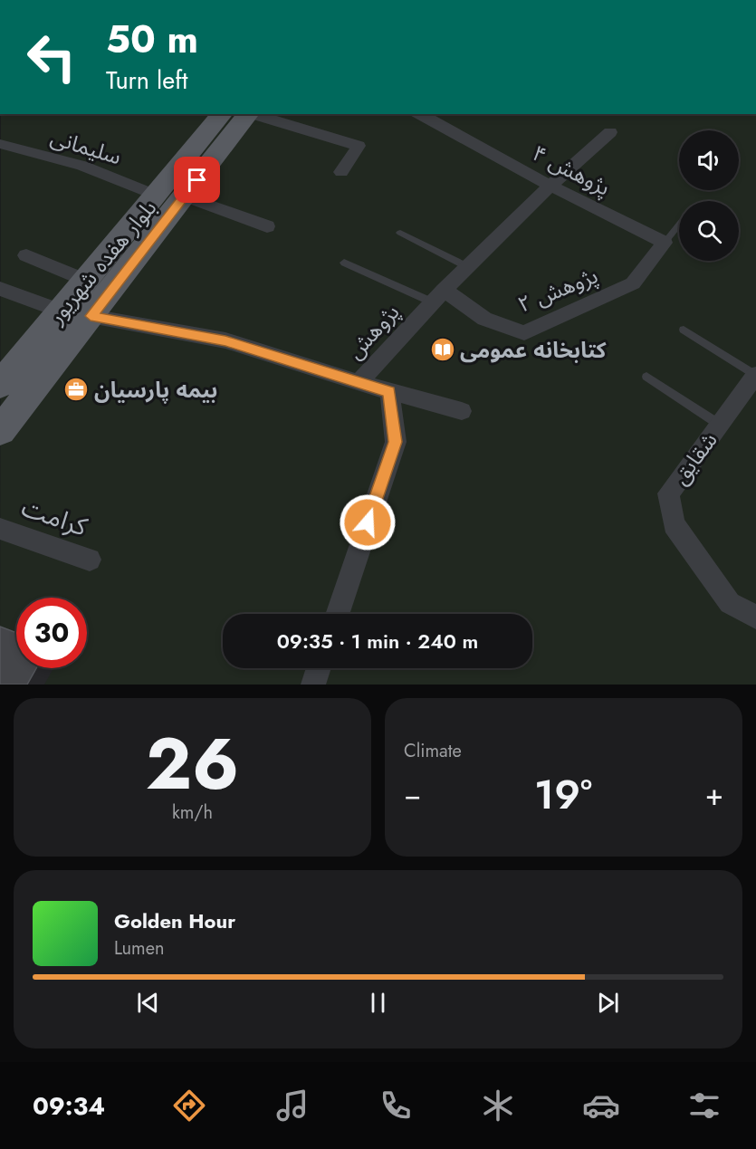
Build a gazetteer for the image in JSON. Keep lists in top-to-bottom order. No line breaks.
{"streets":{"main road":["بلوار هفده شهریور"],"street":["سلیمانی","پژوهش ۴","پژوهش ۲","پژوهش","شقایق","کرامت"]},"crossings":[["سلیمانی","بلوار هفده شهریور"],["پژوهش ۴","پژوهش ۲"],["پژوهش ۴","پژوهش"],["بلوار هفده شهریور","پژوهش"],["پژوهش ۲","پژوهش"]],"places":{"library":["کتابخانه عمومی"],"office":["بیمه پارسیان"]},"page":{"turn":["50 m","Turn left"],"limit":"30","trip":"09:35 · 1 min · 240 m","tile":[["26","km/h"],"Climate"],"heat":["−","19°","+"],"song":["Golden Hour","Lumen"],"tabs":"09:34"}}
